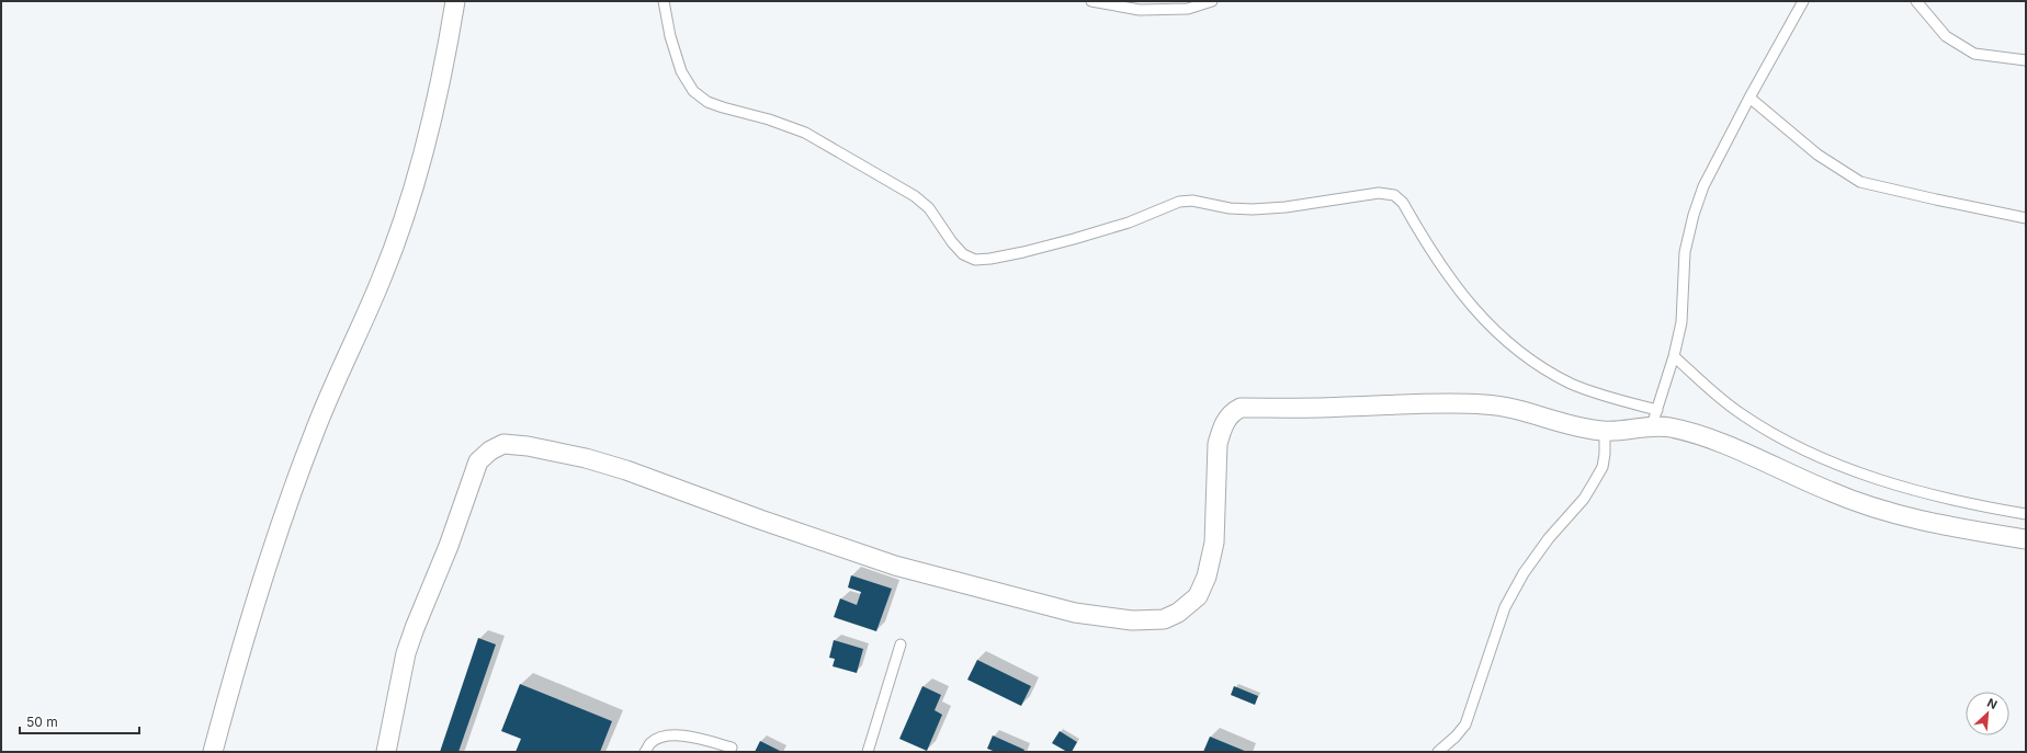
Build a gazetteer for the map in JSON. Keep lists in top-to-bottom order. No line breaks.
{"scale_bar":"50 m","north":"top right"}
